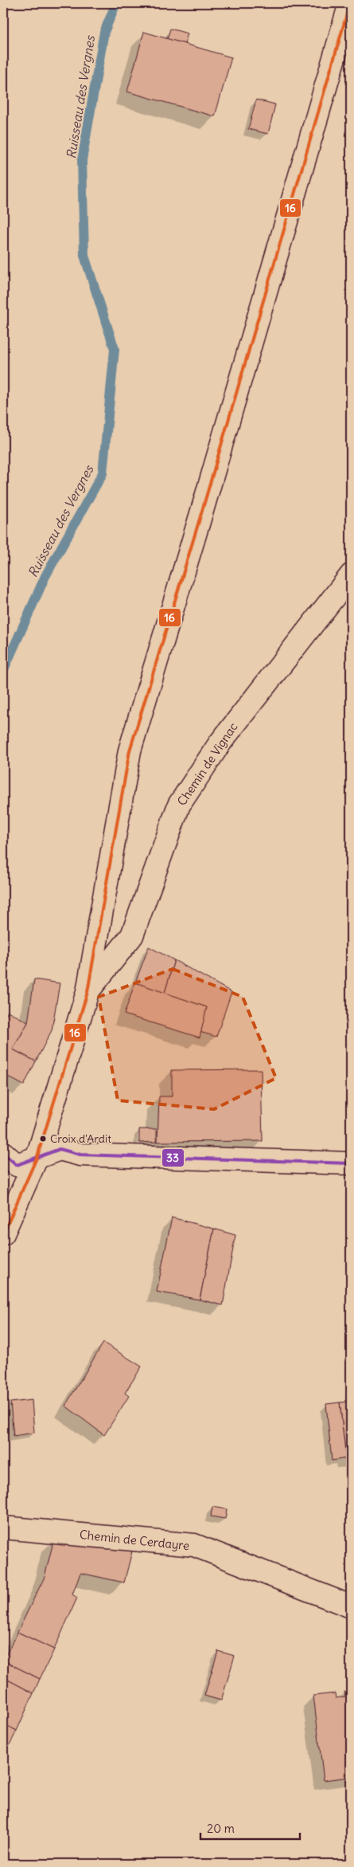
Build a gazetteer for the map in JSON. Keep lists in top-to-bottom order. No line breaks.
{"streets":{"street":["Chemin de Vignac","Chemin de Cerdayre"]},"water":["Ruisseau des Vergnes"],"places":["Croix d'Ardit"],"lines":["transit line 16","transit line 33"],"scale_bar":"20 m"}
